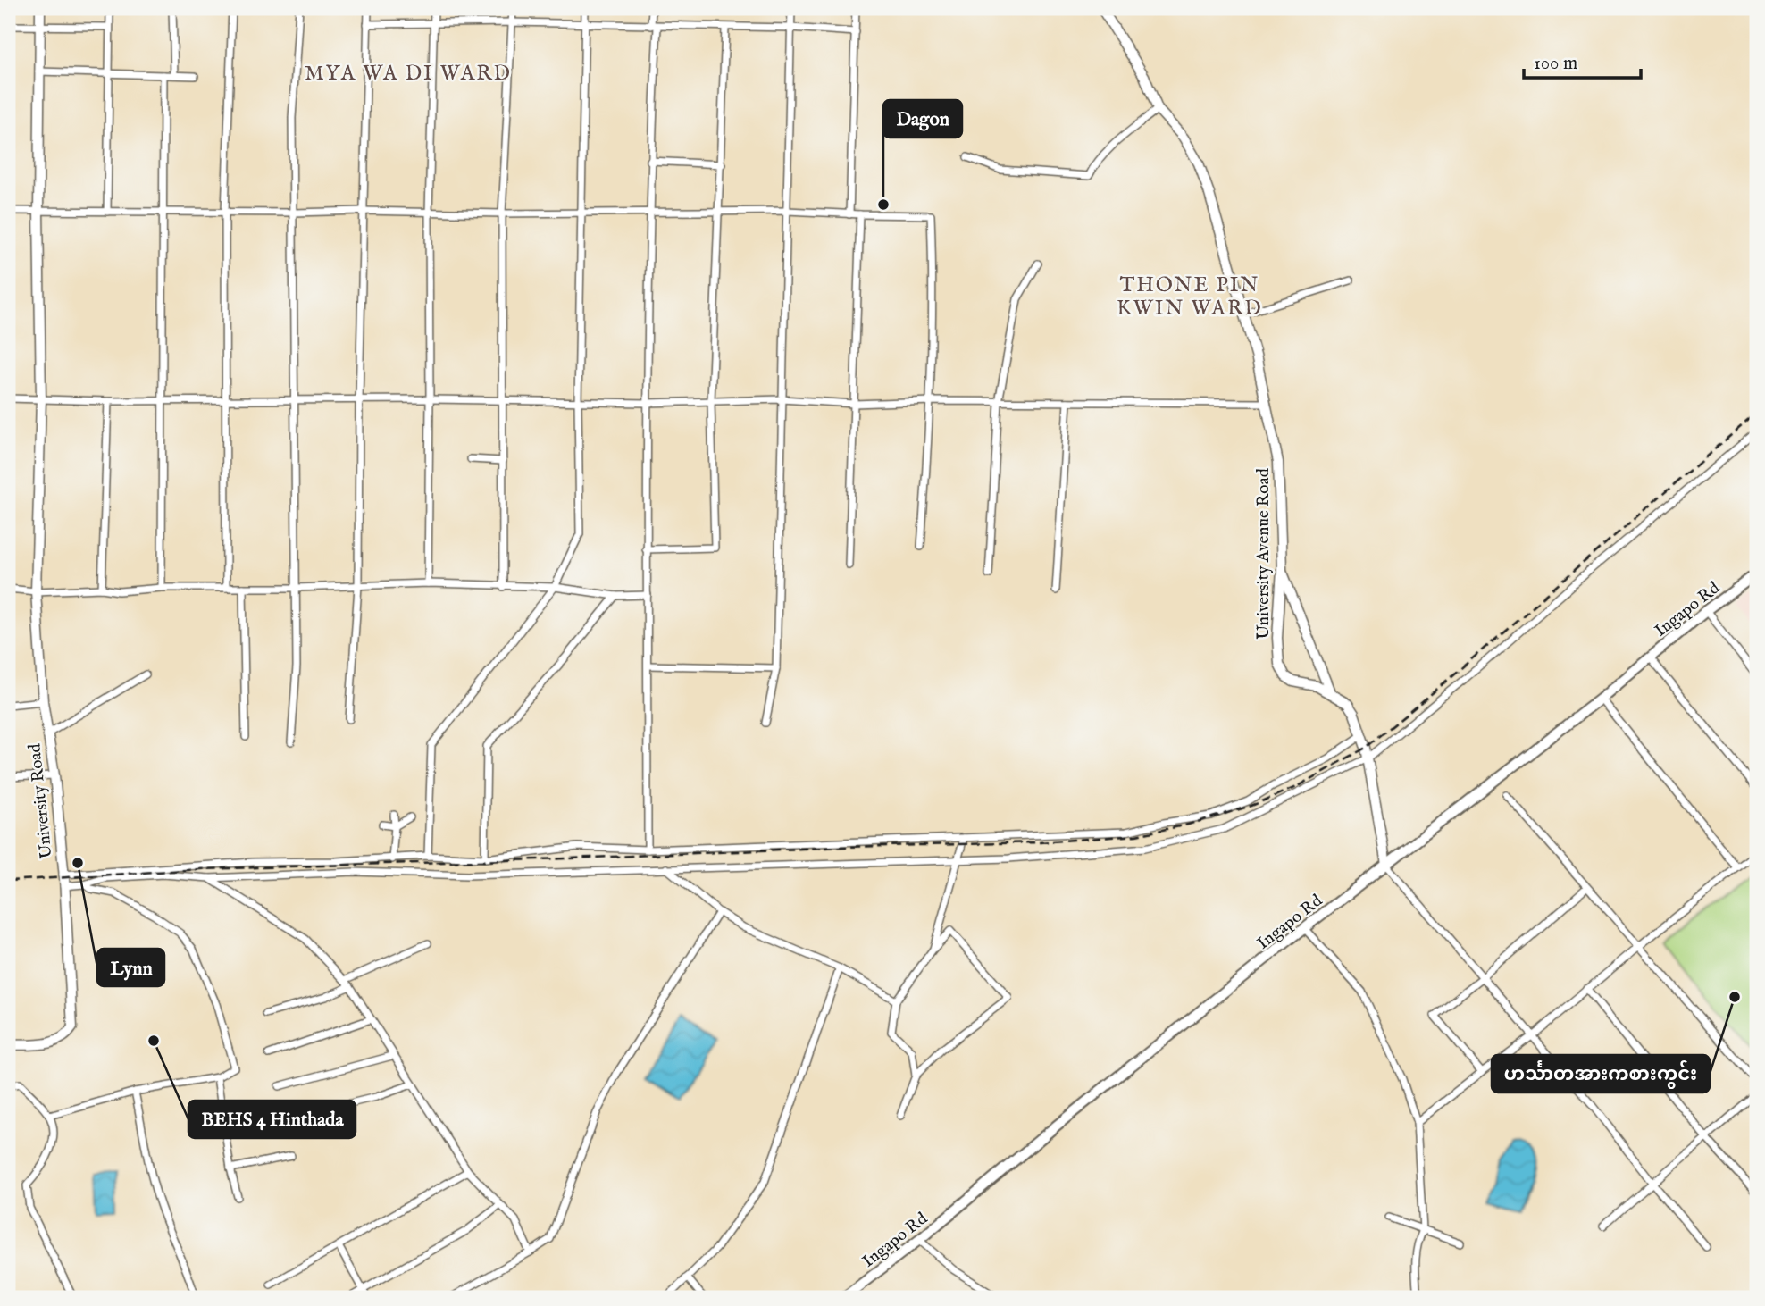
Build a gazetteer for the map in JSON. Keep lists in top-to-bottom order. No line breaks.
{"streets":{"main road":["Ingapo Rd"],"street":["University Avenue Road","University Road"]},"crossings":[["University Avenue Road","Ingapo Rd"]],"districts":["MYA WA DI WARD","THONE PIN KWIN WARD"],"places":["Dagon","Lynn","ဟင်္သာတအားကစားကွင်း","BEHS 4 Hinthada"],"scale_bar":"100 m"}
